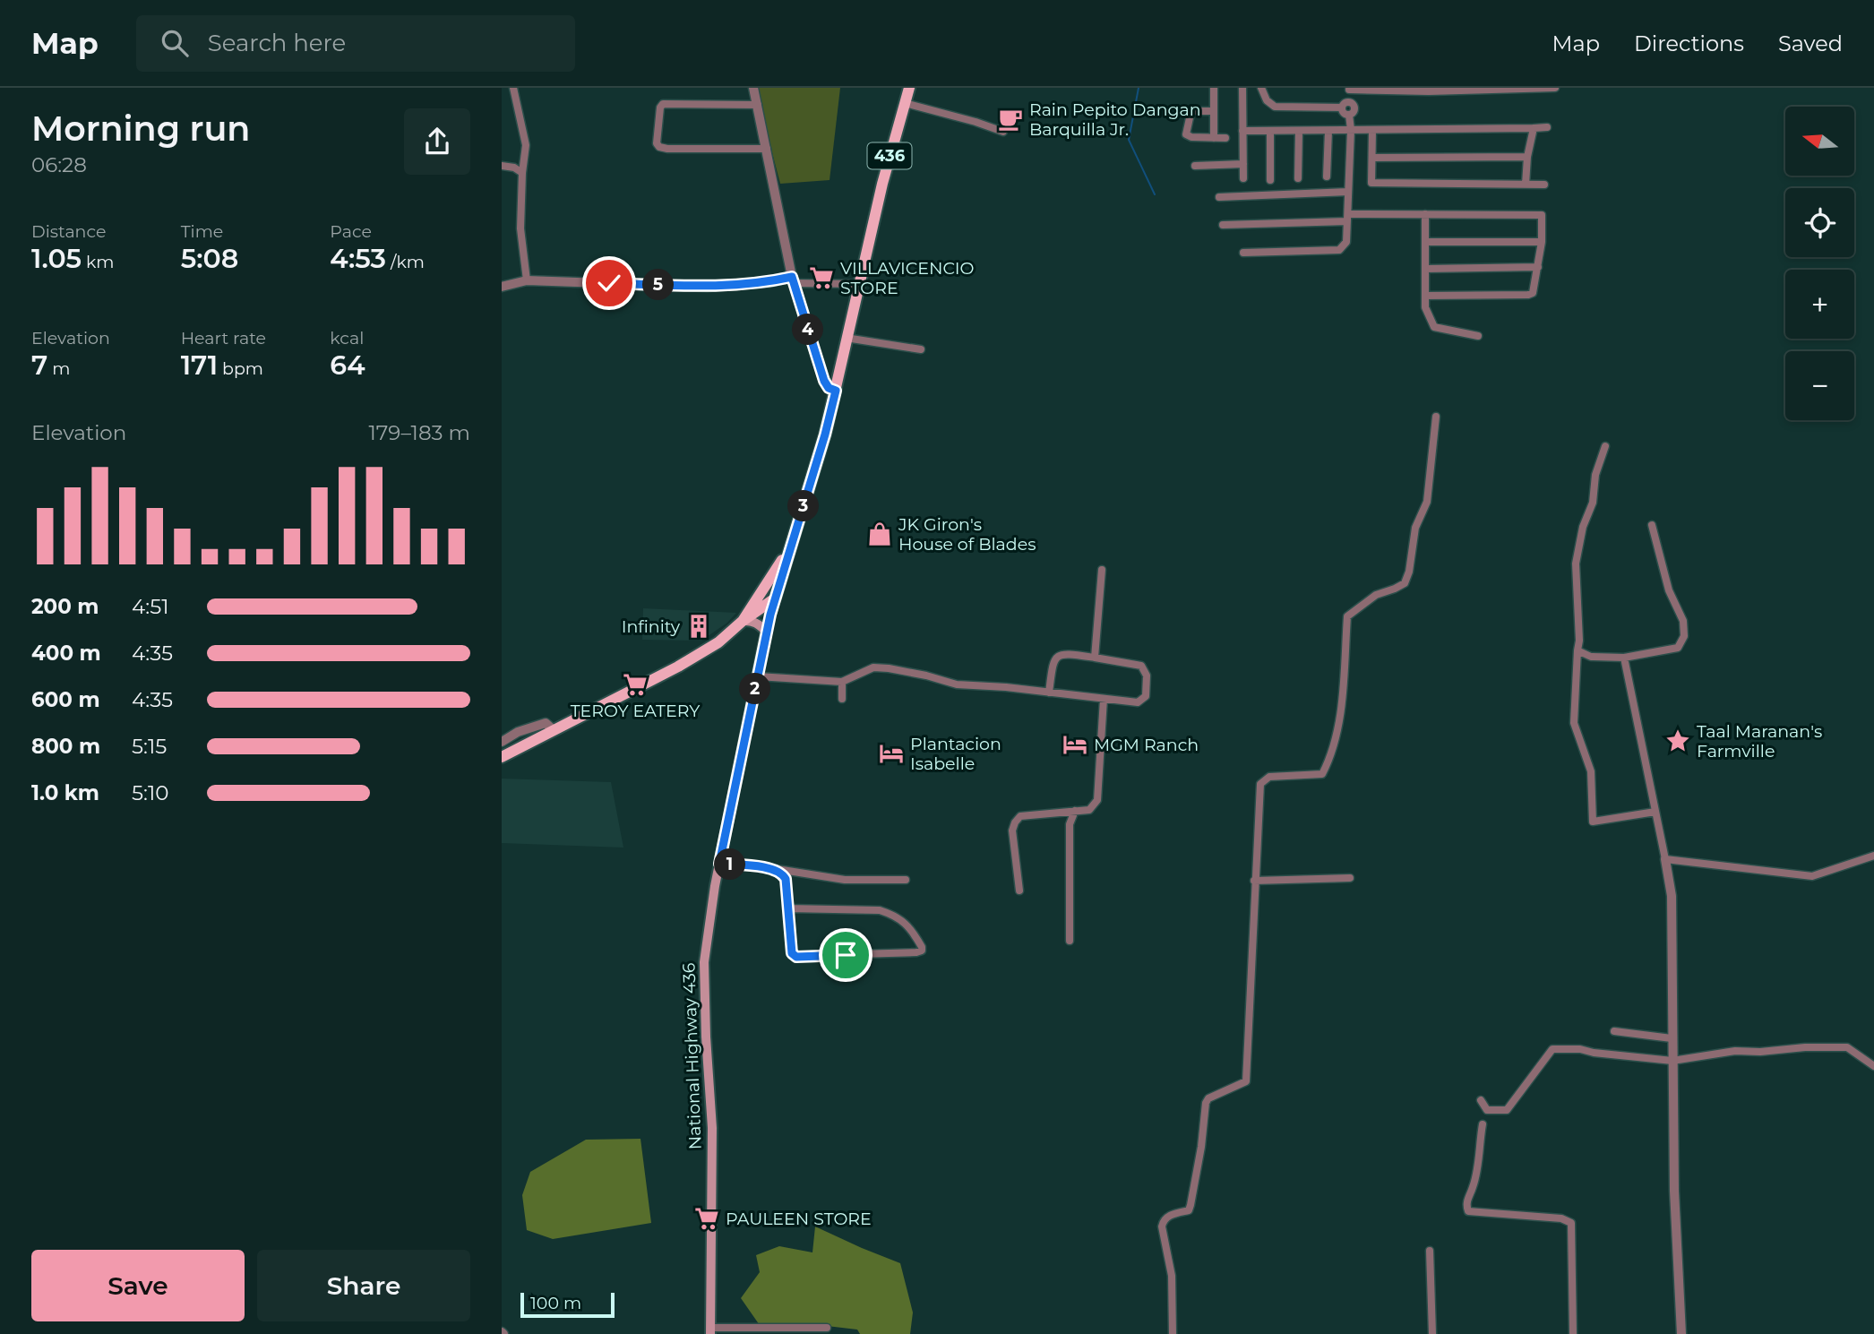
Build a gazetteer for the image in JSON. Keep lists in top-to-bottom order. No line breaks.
{"streets":{"main road":["436","National Highway 436"]},"places":{"cafe":["Rain Pepito Dangan Barquilla Jr."],"supermarket":["VILLAVICENCIO STORE","TEROY EATERY","PAULEEN STORE"],"shop":["JK Giron's House of Blades"],"building":["Infinity"],"place":["Taal Maranan's Farmville"],"hotel":["MGM Ranch","Plantacion Isabelle"]},"scale_bar":"100 m","north":"left","page":{"header":"Map","search":"Search here","nav":["Map","Directions","Saved"],"heading":["Morning run","06:28"],"map_buttons":["+","−"],"stats":[["Distance","1.05 km"],["Time","5:08"],["Pace","4:53 /km"],["Elevation","7 m"],["Heart rate","171 bpm"],["kcal","64"]],"pins":["5","4","3","2","1"],"chart":["Elevation","179–183 m"],"list":[{"name":"200 m","note":"4:51"},{"name":"400 m","note":"4:35"},{"name":"600 m","note":"4:35"},{"name":"800 m","note":"5:15"},{"name":"1.0 km","note":"5:10"}],"buttons":["Save","Share"],"scale":"100 m"}}
